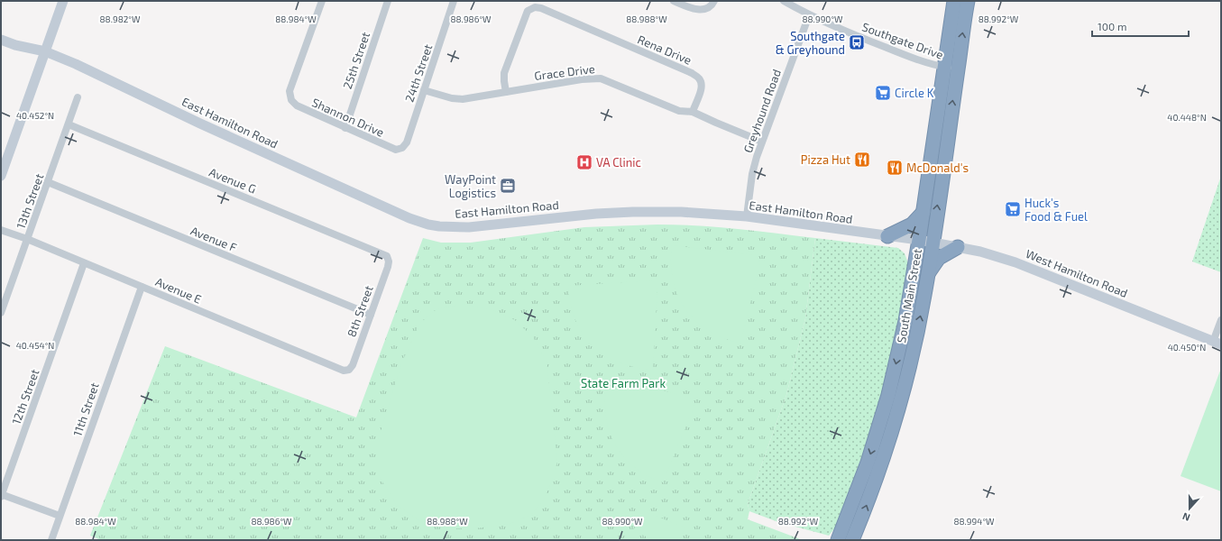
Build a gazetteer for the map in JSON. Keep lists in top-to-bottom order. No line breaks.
{"streets":{"highway":["South Main Street"],"main road":["East Hamilton Road","West Hamilton Road"],"street":["Southgate Drive","Rena Drive","25th Street","Grace Drive","24th Street","Greyhound Road","Shannon Drive","Avenue G","13th Street","Avenue F","Avenue E","8th Street","12th Street","11th Street"]},"crossings":[["Southgate Drive","Greyhound Road"],["Southgate Drive","South Main Street"],["Rena Drive","Grace Drive"],["25th Street","Shannon Drive"],["Grace Drive","24th Street"],["Grace Drive","Greyhound Road"],["24th Street","Shannon Drive"],["Greyhound Road","East Hamilton Road"],["East Hamilton Road","West Hamilton Road"],["East Hamilton Road","South Main Street"],["Avenue G","13th Street"],["Avenue G","8th Street"],["13th Street","Avenue F"],["13th Street","Avenue E"],["Avenue F","8th Street"],["West Hamilton Road","South Main Street"],["Avenue E","8th Street"],["Avenue E","12th Street"],["Avenue E","11th Street"]],"parks":["State Farm Park"],"places":{"bus stop":["Southgate & Greyhound"],"supermarket":["Circle K","Huck's Food & Fuel"],"restaurant":["Pizza Hut","McDonald's"],"hospital":["VA Clinic"],"office":["WayPoint Logistics"]},"scale_bar":"100 m","north":"bottom","coordinates":["88.984°W","88.986°W","88.988°W","88.990°W","88.992°W","88.982°W","40.452°N","40.448°N","40.454°N","40.450°N","88.994°W"]}
